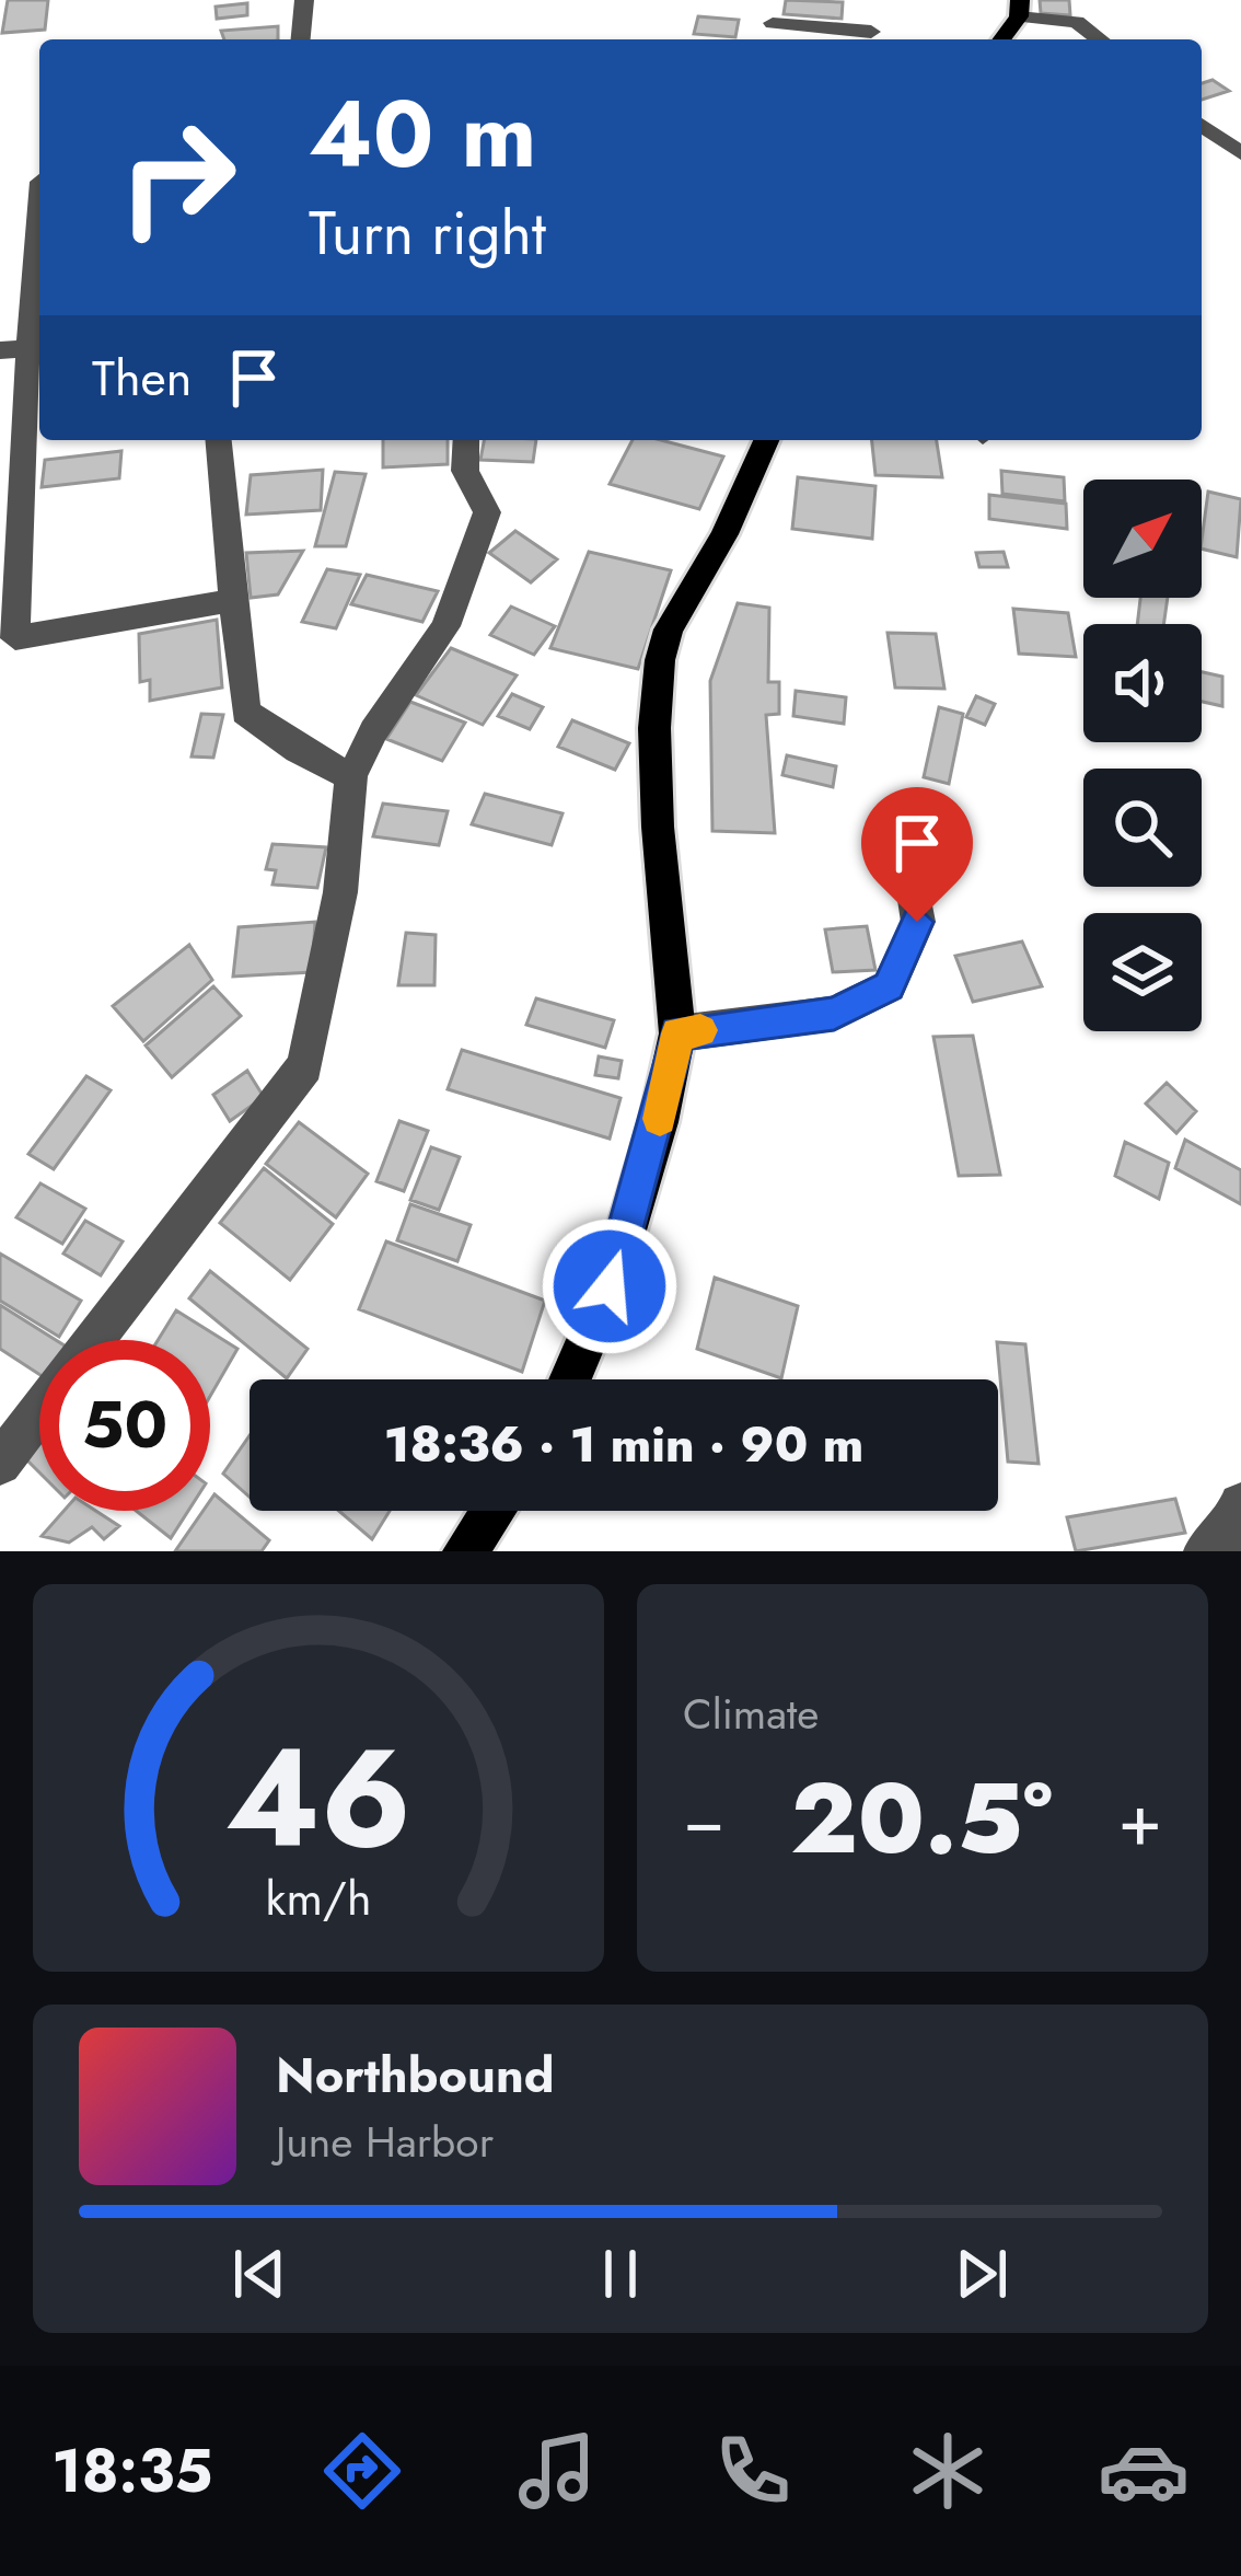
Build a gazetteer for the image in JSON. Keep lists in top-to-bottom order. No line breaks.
{"north":"top right","page":{"turn":["40 m","Turn right"],"then":"Then","limit":"50","trip":"18:36 · 1 min · 90 m","tile":"Climate","heat":["−","20.5°","+"],"song":["Northbound","June Harbor"],"tabs":"18:35","gauge":["46","km/h"]}}
